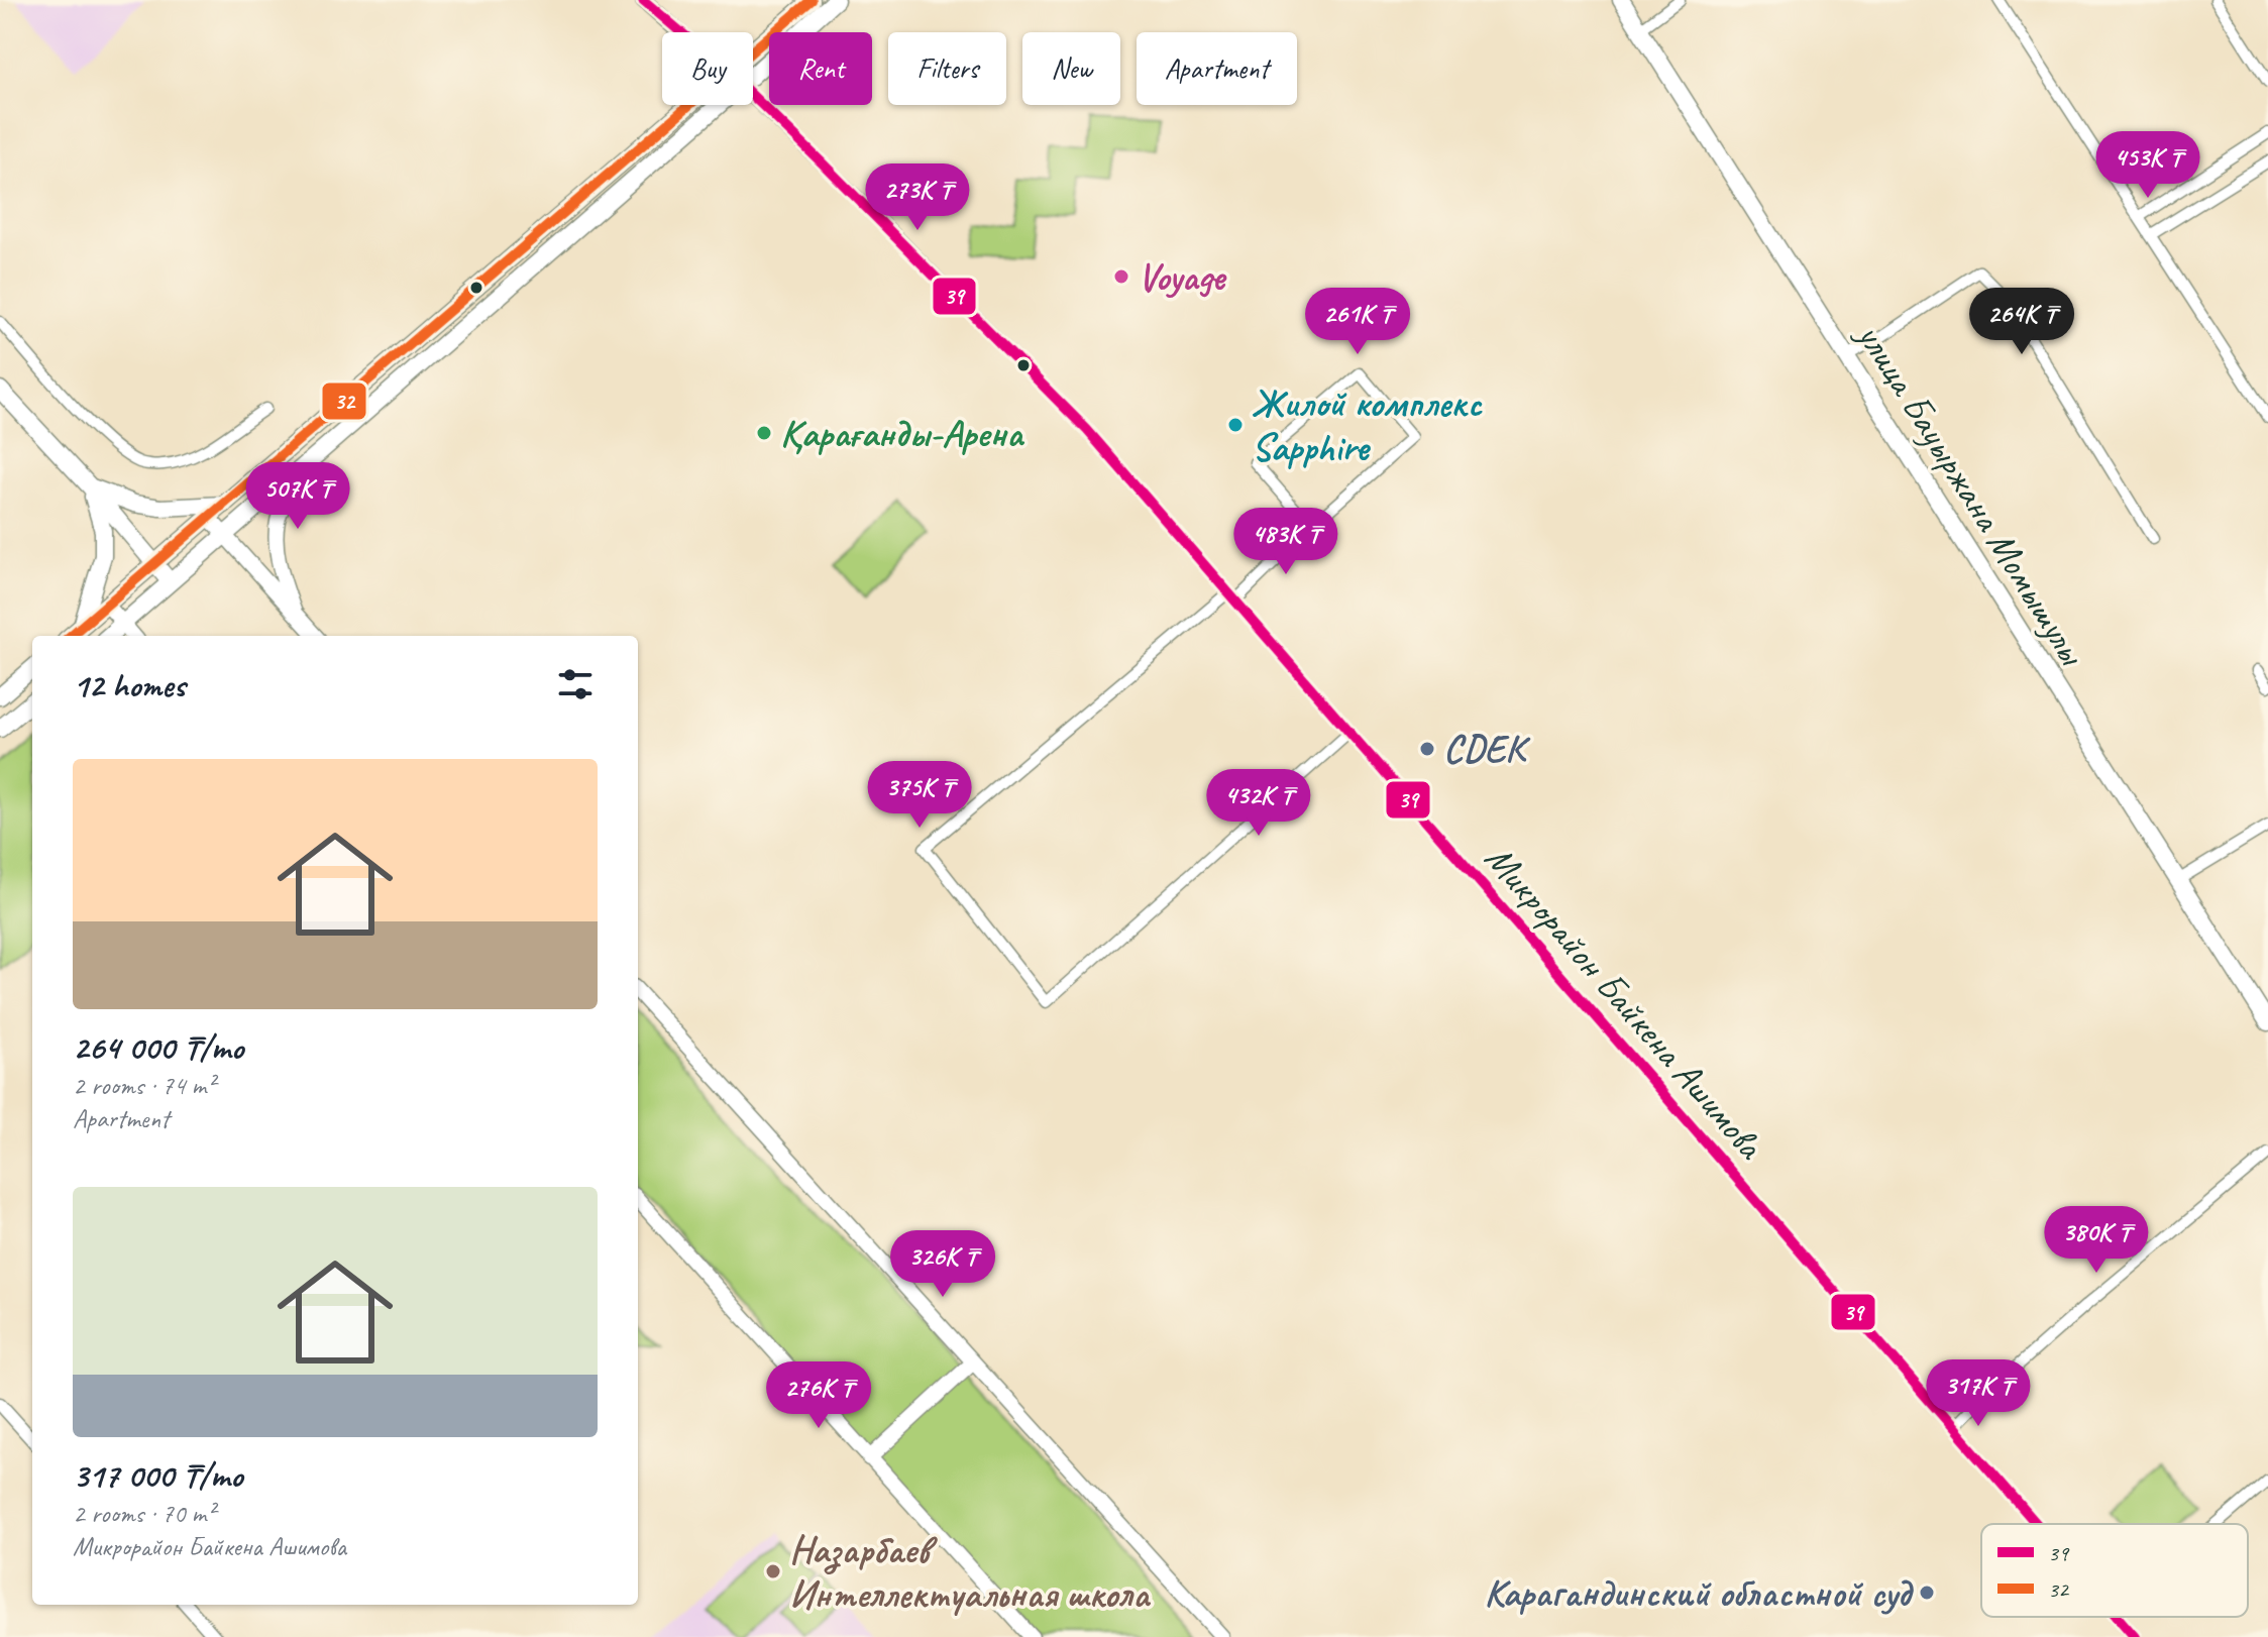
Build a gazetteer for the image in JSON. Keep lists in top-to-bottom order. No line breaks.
{"streets":{"main road":["улица Бауыржана Момышулы"],"street":["Микрорайон Байкена Ашимова"]},"places":["Voyage","Жилой комплекс Sapphire","Қарағанды-Арена","CDEK","Назарбаев Интеллектуальная школа","Карагандинский областной суд"],"lines":["transit line 39","transit line 32"],"legend":["39","32"],"page":{"chip":["Buy","Rent","Filters","New","Apartment"],"price":["453K ₸","273K ₸","261K ₸","264K ₸","507K ₸","483K ₸","375K ₸","432K ₸","380K ₸","326K ₸","317K ₸","276K ₸"],"heading":"12 homes","list":[{"name":"264 000 ₸/mo","note":"2 rooms · 74 m² · Apartment"},{"name":"317 000 ₸/mo","note":"2 rooms · 70 m² · Микрорайон Байкена Ашимова"}]}}
